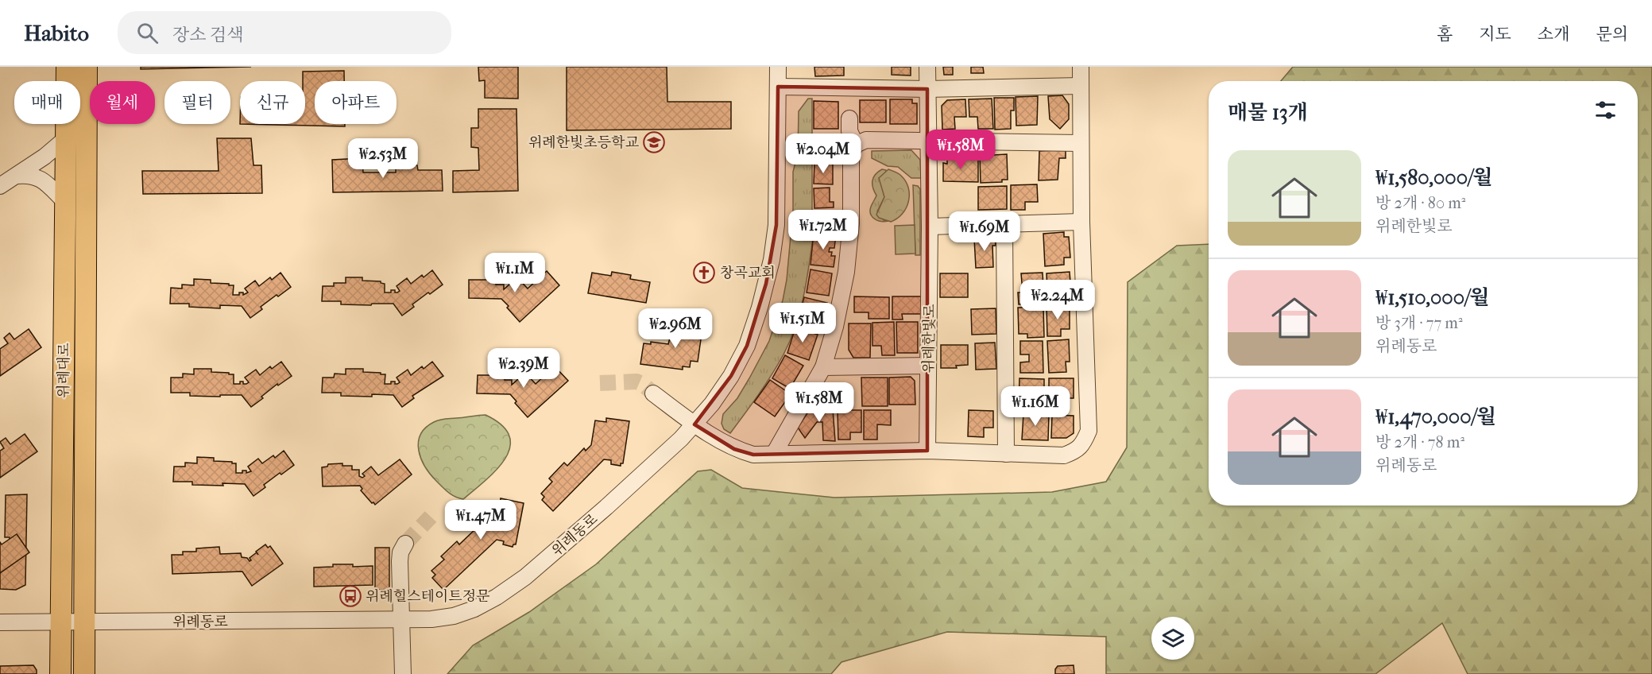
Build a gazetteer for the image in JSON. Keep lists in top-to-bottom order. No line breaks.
{"streets":{"main road":["위례대로"],"street":["위례한빛로","위례동로"]},"crossings":[["위례대로","위례동로"]],"places":{"school or university":["위례한빛초등학교"],"church":["창곡교회"],"bus stop":["위례힐스테이트정문"]},"page":{"header":"Habito","search":"장소 검색","nav":["홈","지도","소개","문의"],"chip":["매매","월세","필터","신규","아파트"],"heading":"매물 13개","price":["₩1.58M","₩2.04M","₩2.53M","₩1.72M","₩1.69M","₩1.1M","₩2.24M","₩1.51M","₩2.96M","₩2.39M","₩1.58M","₩1.16M","₩1.47M"],"list":[{"name":"₩1,580,000/월","note":"방 2개 · 80 m² · 위례한빛로"},{"name":"₩1,510,000/월","note":"방 3개 · 77 m² · 위례동로"},{"name":"₩1,470,000/월","note":"방 2개 · 78 m² · 위례동로"}]}}
